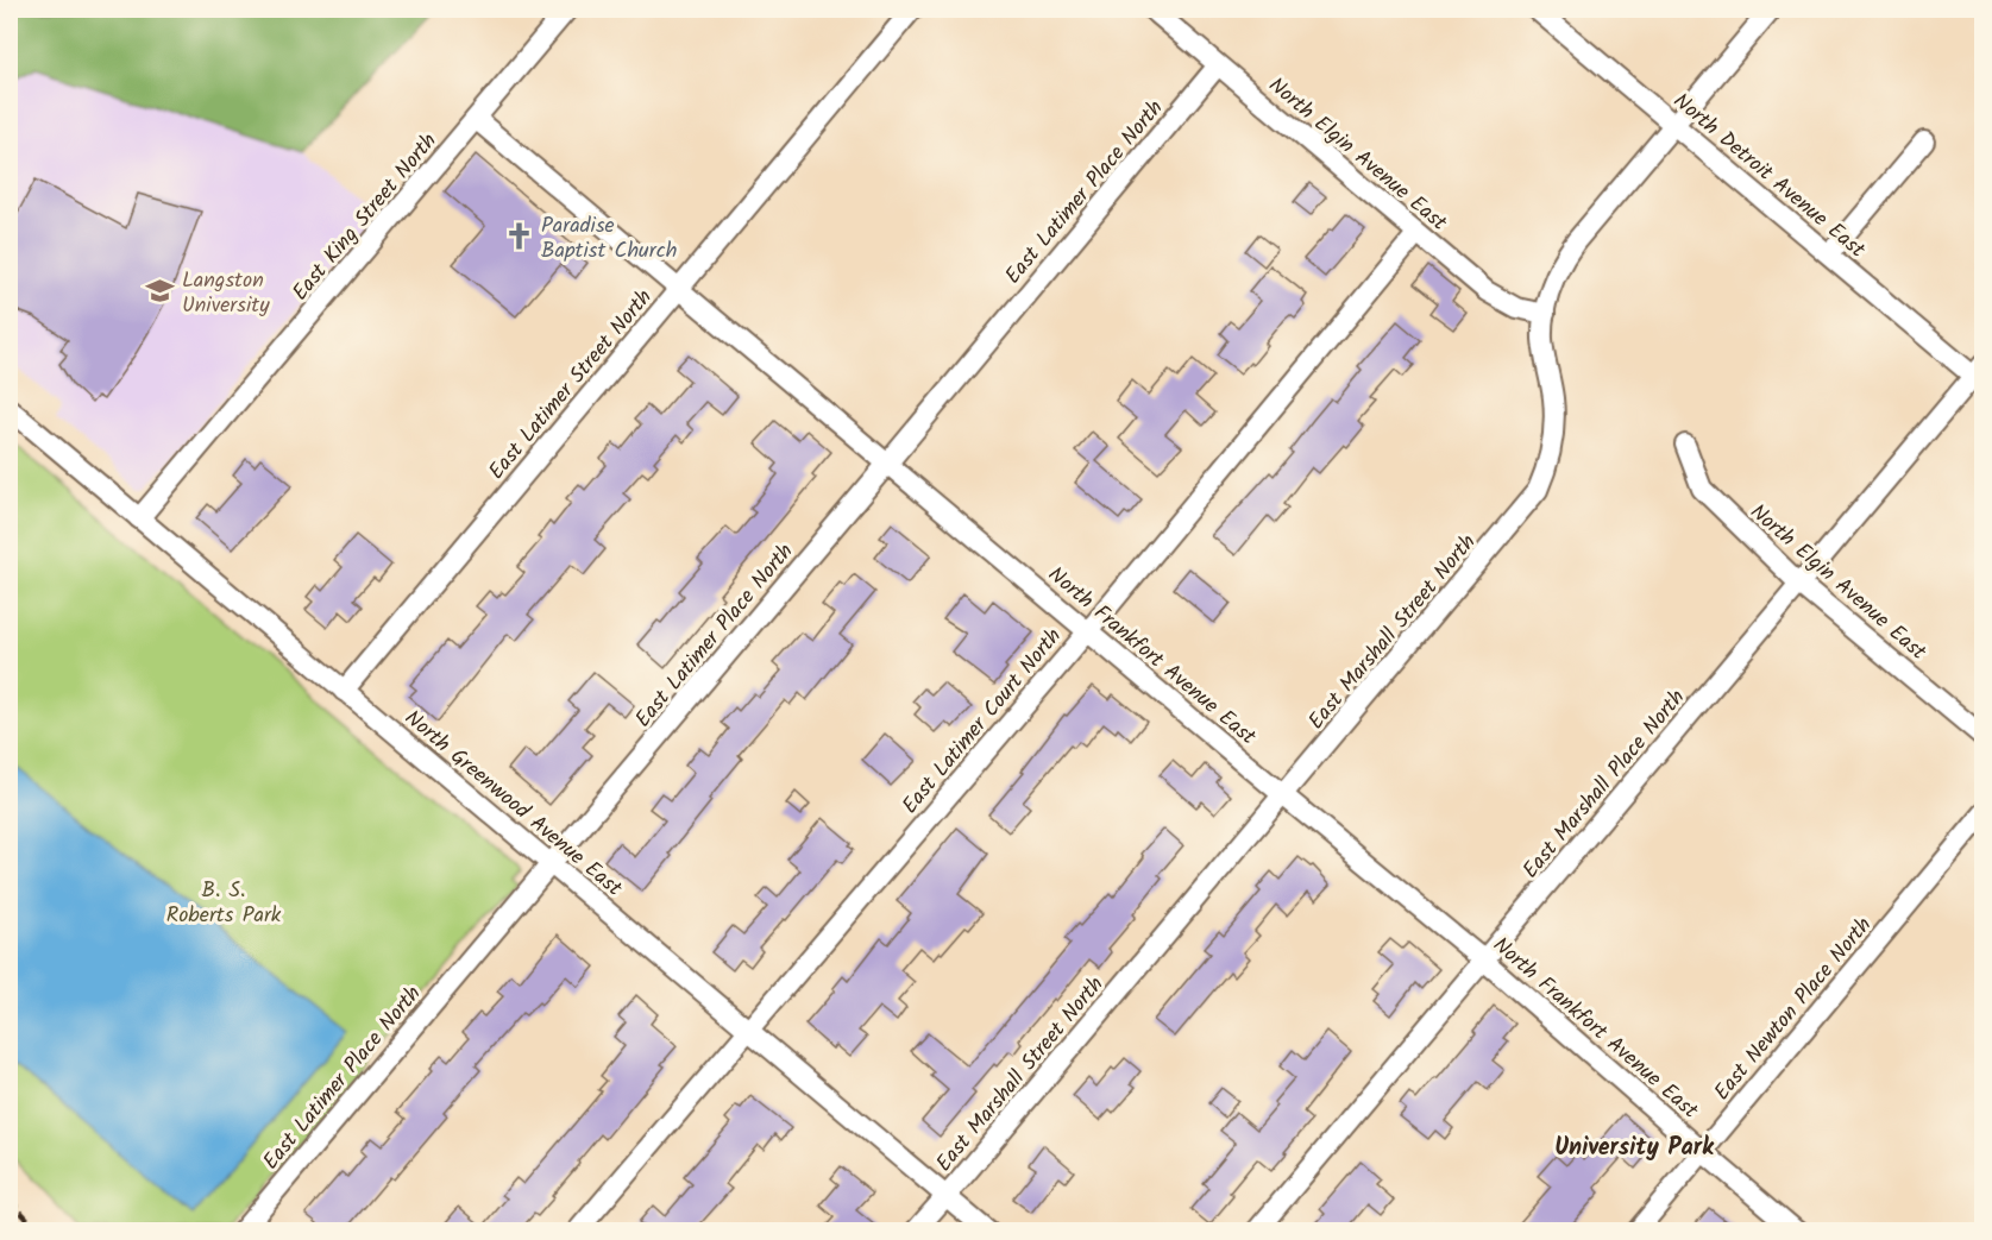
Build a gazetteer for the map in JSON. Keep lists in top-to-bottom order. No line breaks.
{"streets":{"street":["North Elgin Avenue East","North Detroit Avenue East","East Latimer Place North","East King Street North","East Latimer Street North","East Marshall Street North","North Frankfort Avenue East","East Latimer Court North","East Marshall Place North","North Greenwood Avenue East","East Newton Place North"]},"crossings":[["North Elgin Avenue East","East Latimer Place North"],["North Elgin Avenue East","East Marshall Street North"],["North Elgin Avenue East","East Latimer Court North"],["North Elgin Avenue East","East Marshall Place North"],["North Detroit Avenue East","East Marshall Street North"],["North Detroit Avenue East","East Marshall Place North"],["East Latimer Place North","North Frankfort Avenue East"],["East Latimer Place North","North Greenwood Avenue East"],["East King Street North","North Frankfort Avenue East"],["East King Street North","North Greenwood Avenue East"],["East Latimer Street North","North Frankfort Avenue East"],["East Latimer Street North","North Greenwood Avenue East"],["East Marshall Street North","North Frankfort Avenue East"],["East Marshall Street North","North Greenwood Avenue East"],["North Frankfort Avenue East","East Latimer Court North"],["North Frankfort Avenue East","East Marshall Place North"],["North Frankfort Avenue East","East Newton Place North"],["East Latimer Court North","North Greenwood Avenue East"]],"districts":["University Park"],"parks":["B. S. Roberts Park"],"places":{"church":["Paradise Baptist Church"],"school or university":["Langston University"]}}
